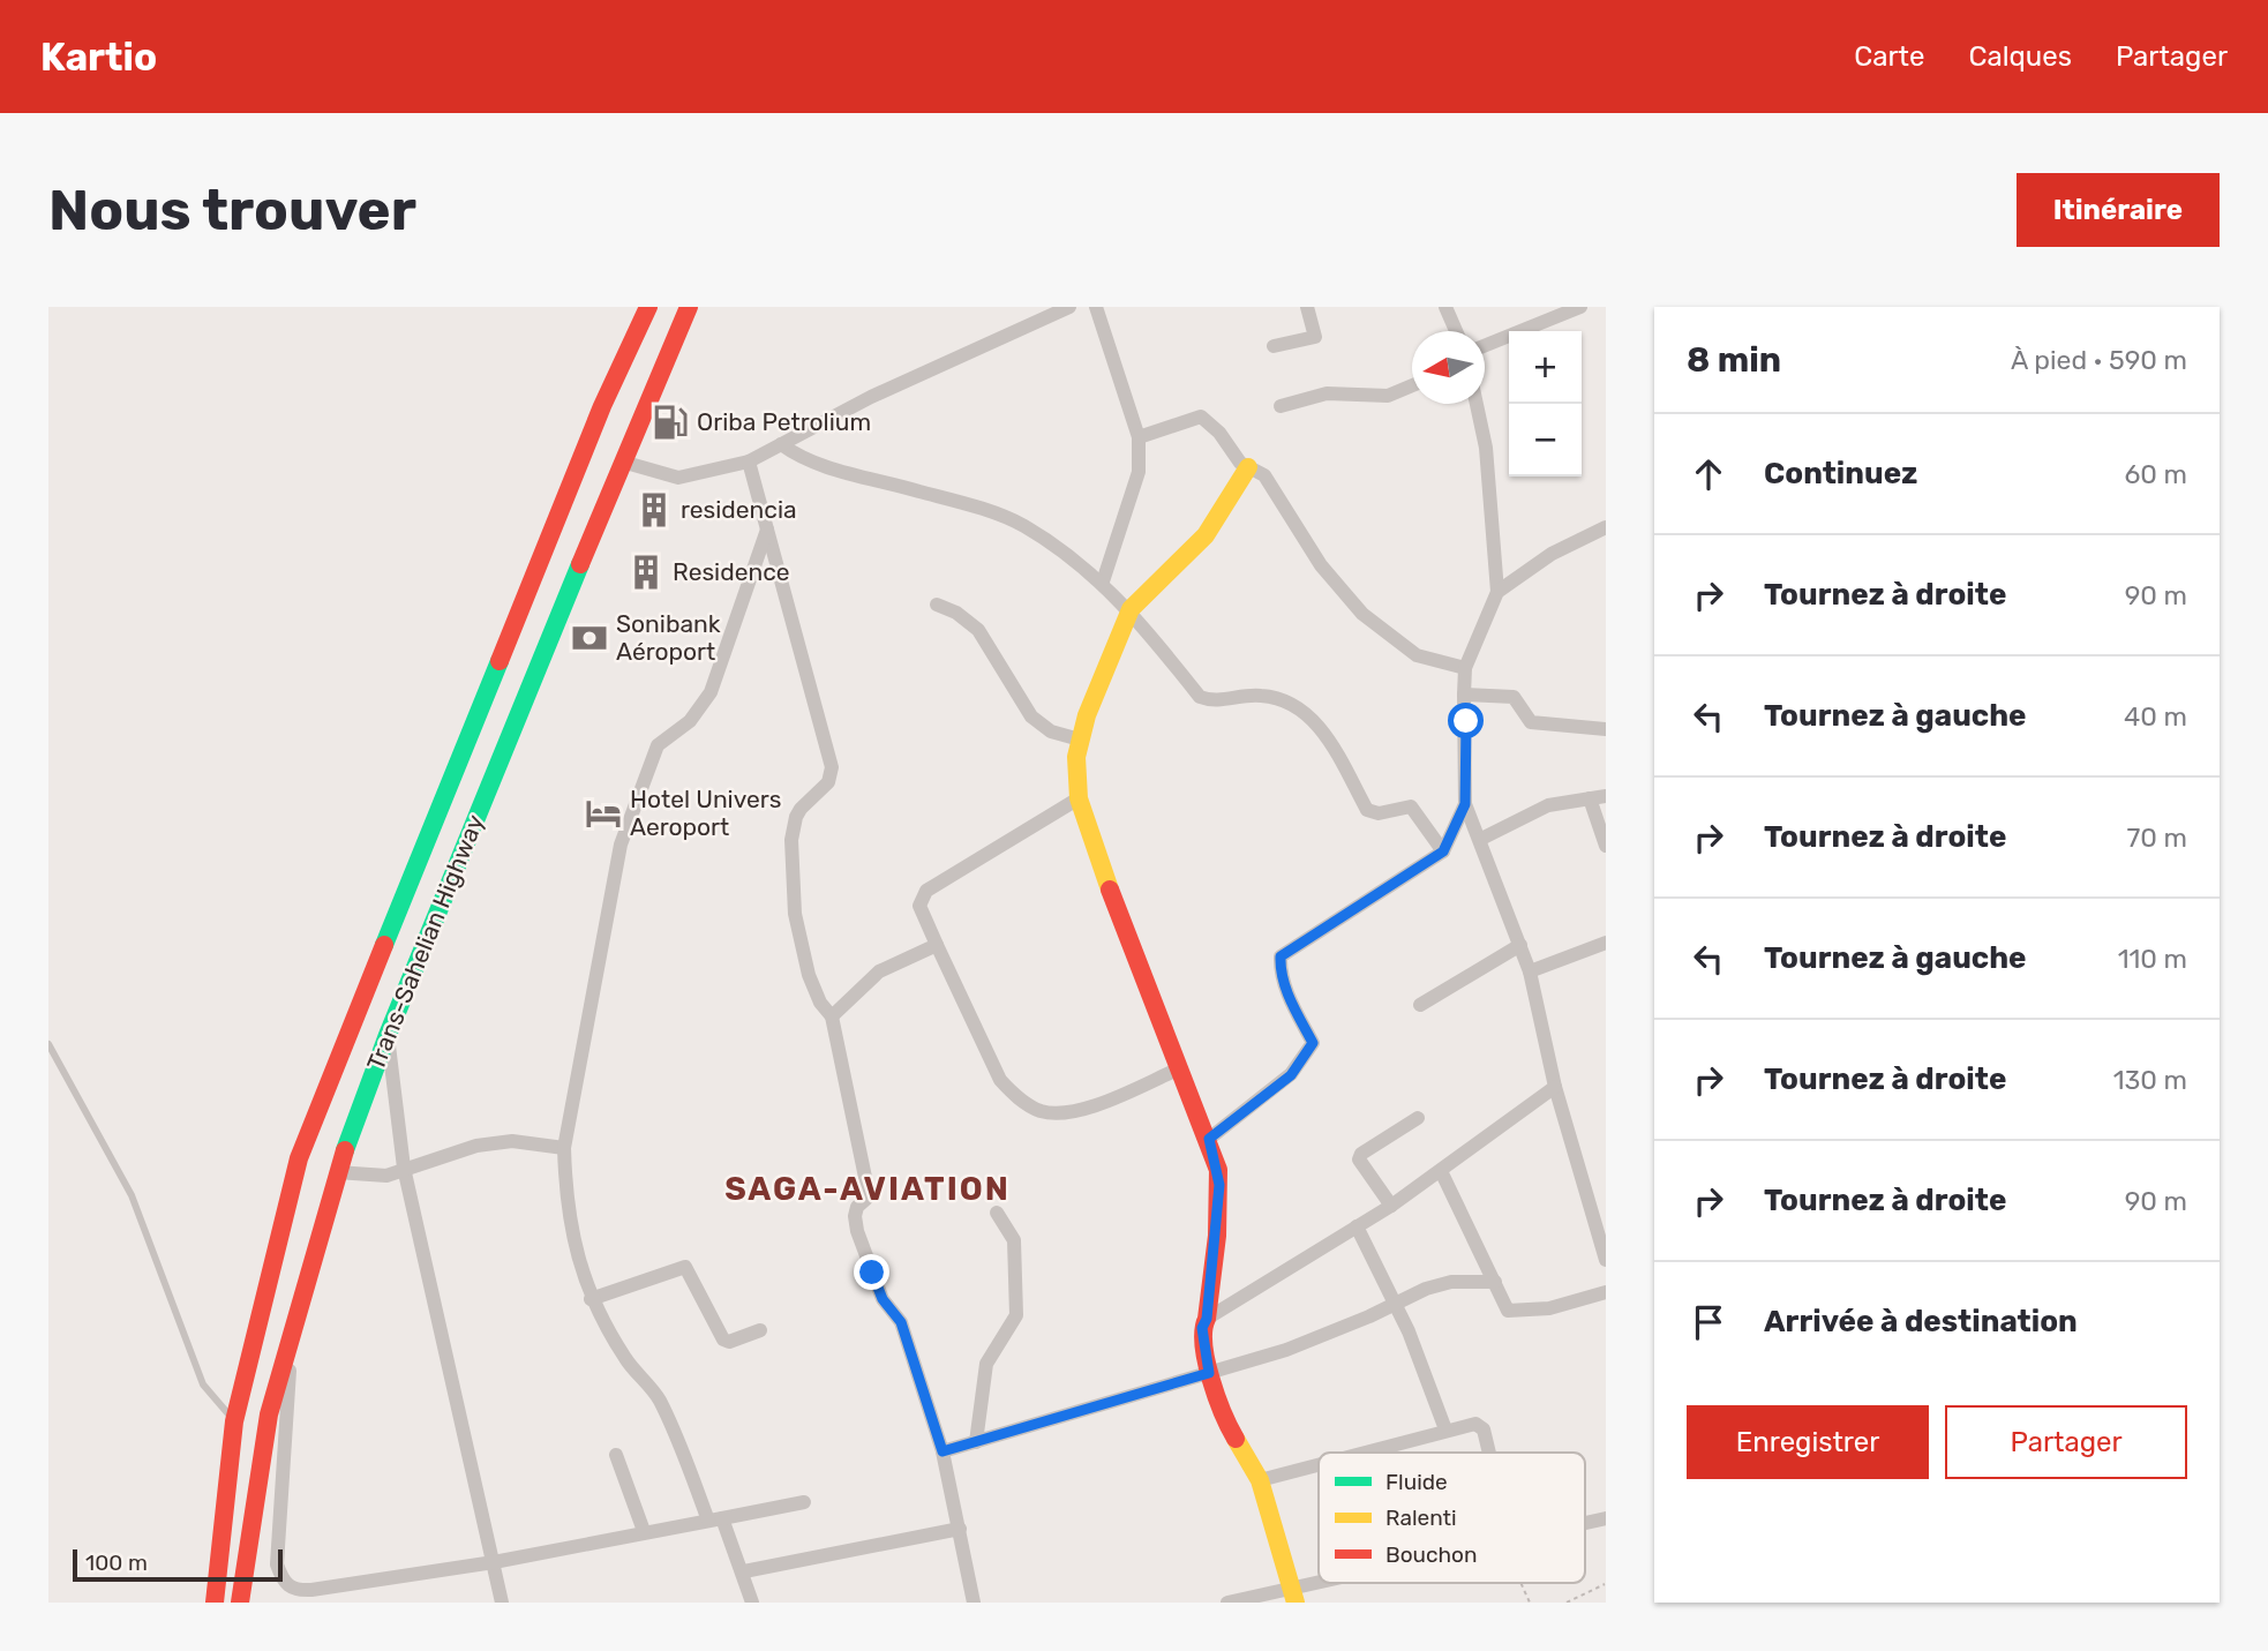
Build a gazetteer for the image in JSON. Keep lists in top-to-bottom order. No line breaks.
{"streets":{"main road":["Trans-Sahelian Highway"]},"districts":["SAGA-AVIATION"],"places":{"fuel station":["Oriba Petrolium"],"building":["residencia","Residence"],"bank":["Sonibank Aéroport"],"hotel":["Hotel Univers Aeroport"]},"legend":["Fluide","Ralenti","Bouchon"],"scale_bar":"100 m","north":"left","page":{"header":"Kartio","nav":["Carte","Calques","Partager"],"buttons":["Itinéraire",["Enregistrer","Partager"]],"title":"Nous trouver","heading":["8 min","À pied · 590 m"],"map_buttons":["+","−"],"list":[["Continuez","60 m"],["Tournez à droite","90 m"],["Tournez à gauche","40 m"],["Tournez à droite","70 m"],["Tournez à gauche","110 m"],["Tournez à droite","130 m"],["Tournez à droite","90 m"],"Arrivée à destination"],"scale":"100 m"}}
